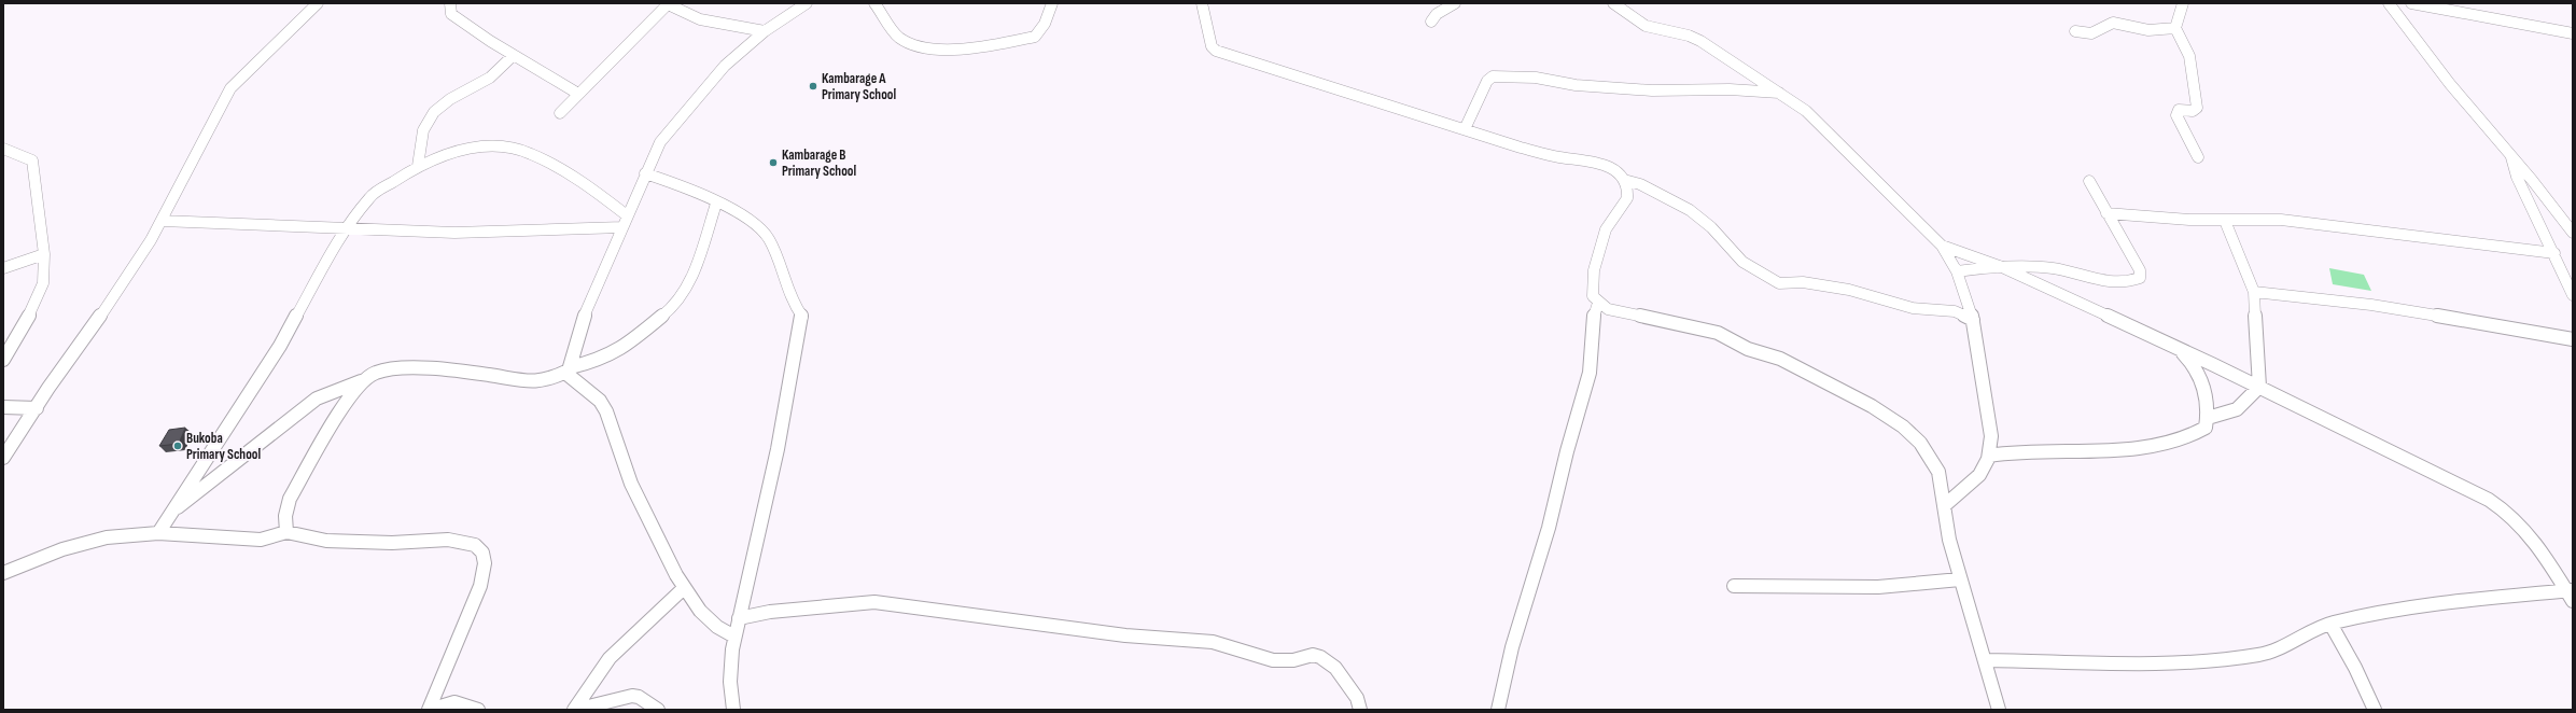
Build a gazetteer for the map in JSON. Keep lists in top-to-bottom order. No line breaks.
{"places":["Kambarage A Primary School","Kambarage B Primary School","Bukoba Primary School"]}
